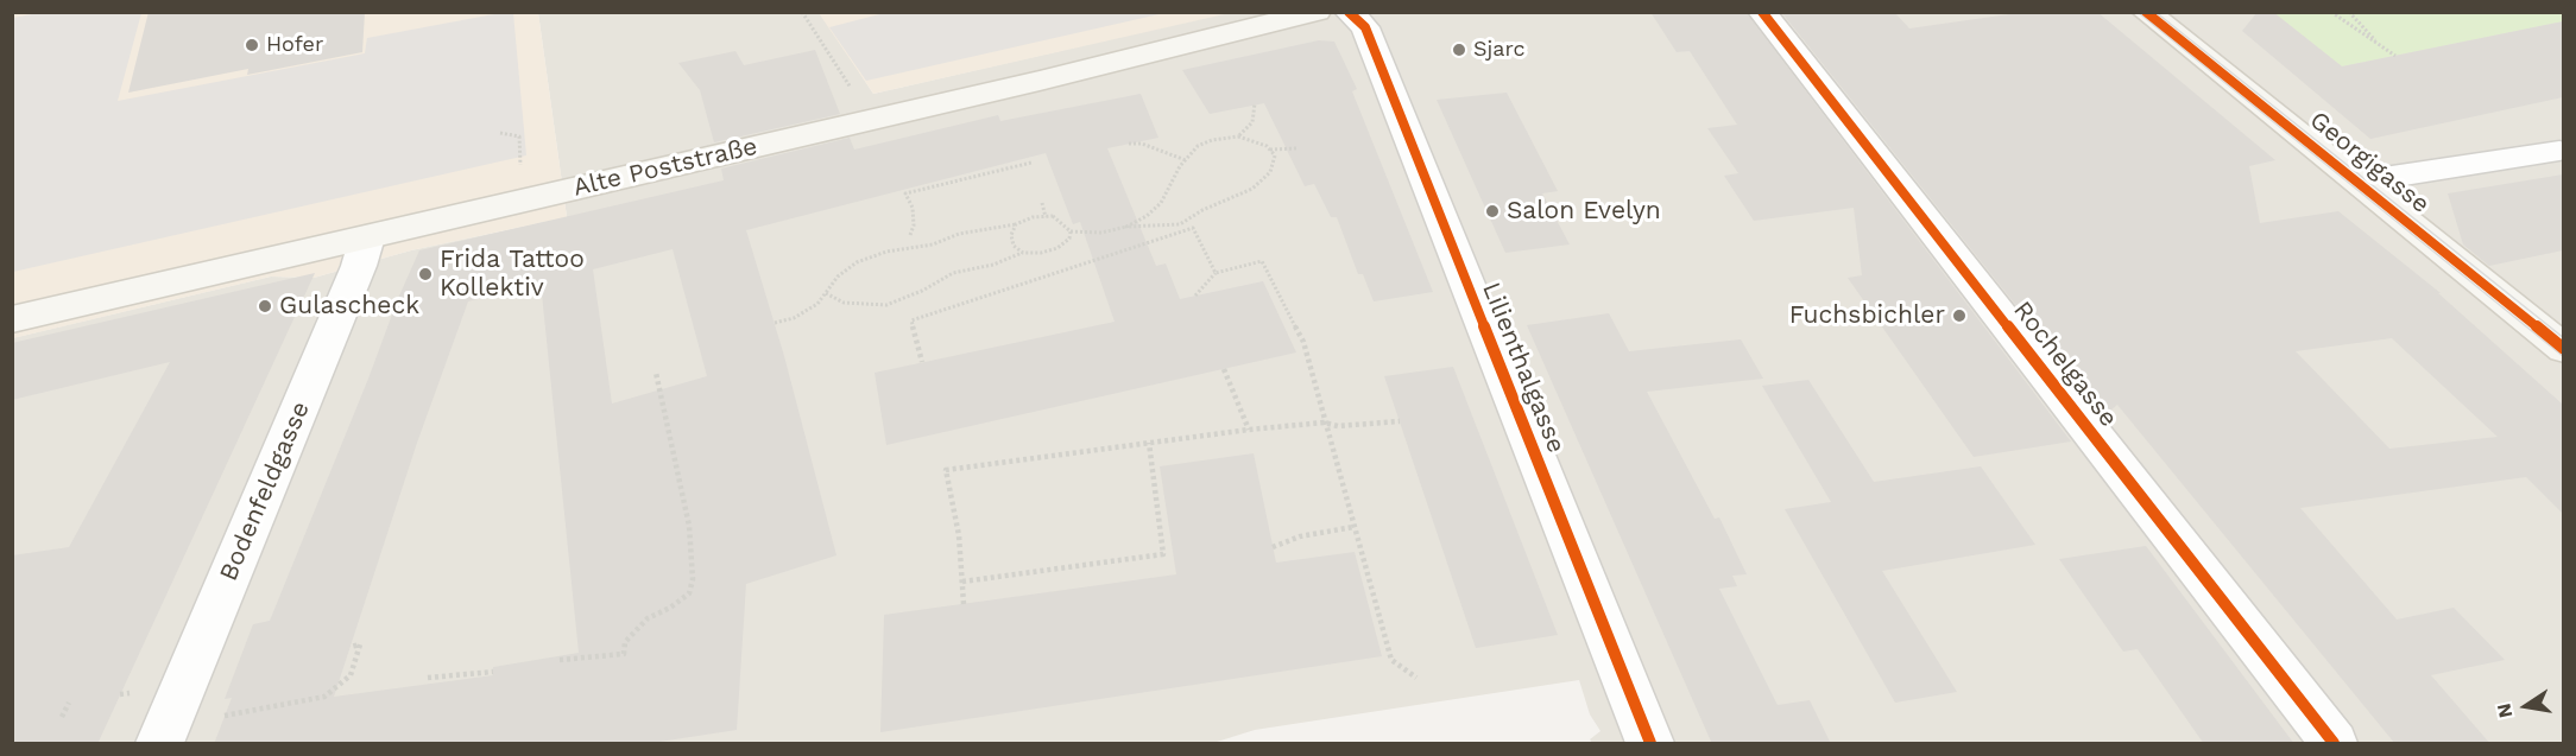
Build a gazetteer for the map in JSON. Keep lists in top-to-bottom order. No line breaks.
{"streets":{"main road":["Georgigasse","Alte Poststraße"],"street":["Rochelgasse","Lilienthalgasse","Bodenfeldgasse"]},"crossings":[["Alte Poststraße","Bodenfeldgasse"]],"places":["Hofer","Sjarc","Salon Evelyn","Frida Tattoo Kollektiv","Gulascheck","Fuchsbichler"],"north":"left"}
